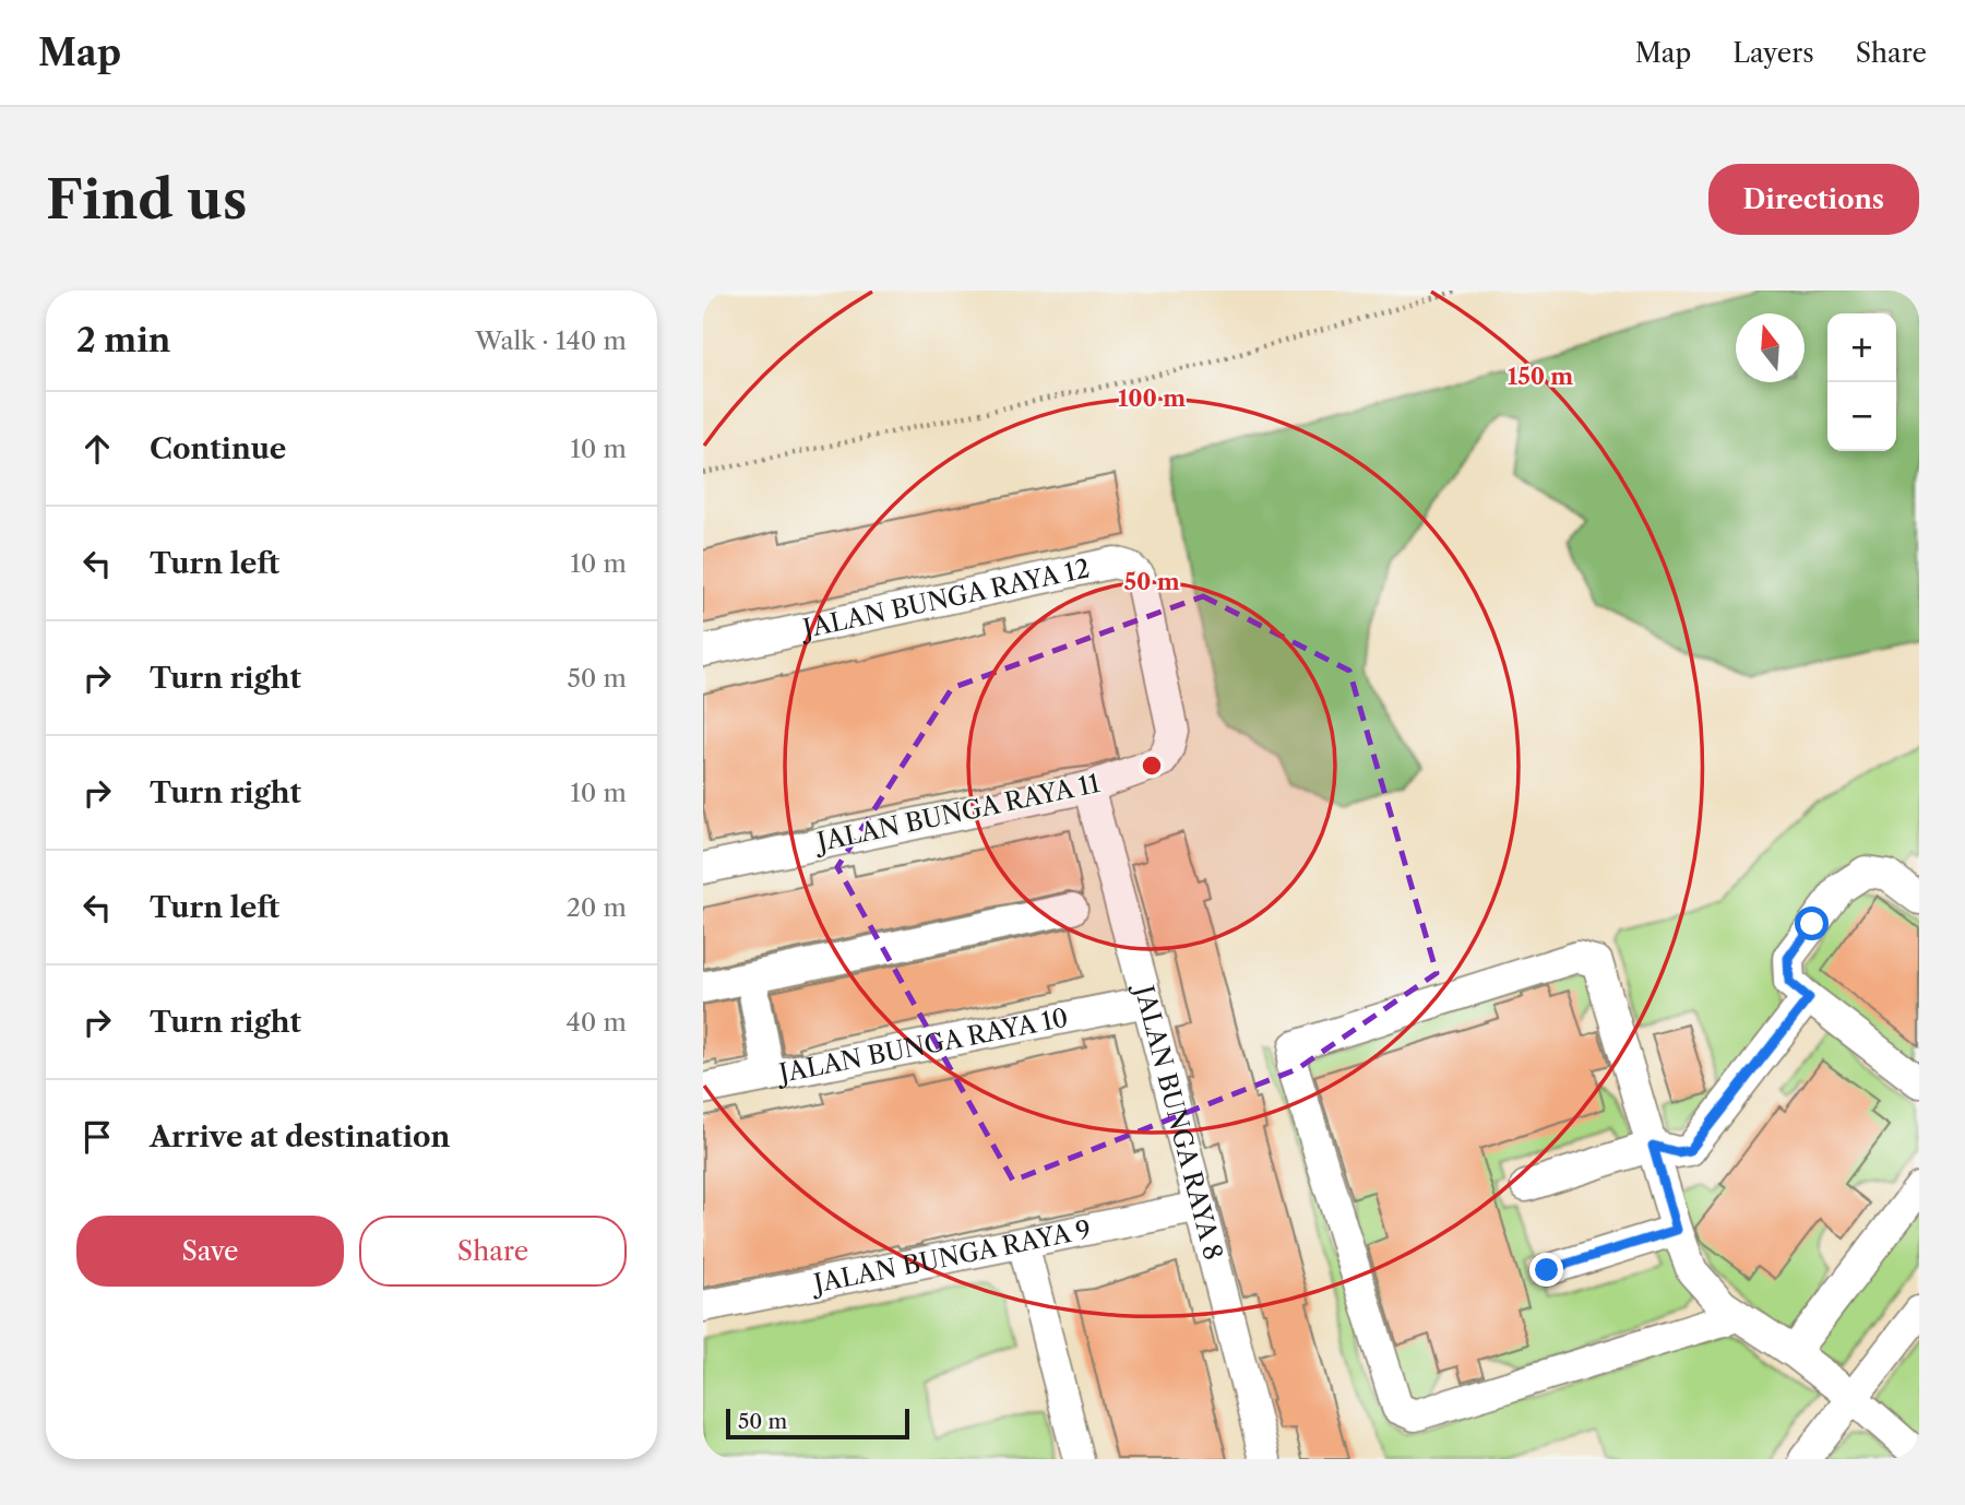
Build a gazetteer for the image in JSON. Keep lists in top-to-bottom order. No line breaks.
{"streets":{"street":["JALAN BUNGA RAYA 12","JALAN BUNGA RAYA 11","JALAN BUNGA RAYA 10","JALAN BUNGA RAYA 8","JALAN BUNGA RAYA 9"]},"crossings":[["JALAN BUNGA RAYA 12","JALAN BUNGA RAYA 11"],["JALAN BUNGA RAYA 11","JALAN BUNGA RAYA 8"],["JALAN BUNGA RAYA 10","JALAN BUNGA RAYA 8"],["JALAN BUNGA RAYA 8","JALAN BUNGA RAYA 9"]],"scale_bar":"50 m","north":"top","page":{"header":"Map","nav":["Map","Layers","Share"],"buttons":["Directions",["Save","Share"]],"title":"Find us","heading":["2 min","Walk · 140 m"],"map_buttons":["+","−"],"list":[["Continue","10 m"],["Turn left","10 m"],["Turn right","50 m"],["Turn right","10 m"],["Turn left","20 m"],["Turn right","40 m"],"Arrive at destination"],"scale":"50 m"},"rings":["150 m","100 m","50 m"]}
